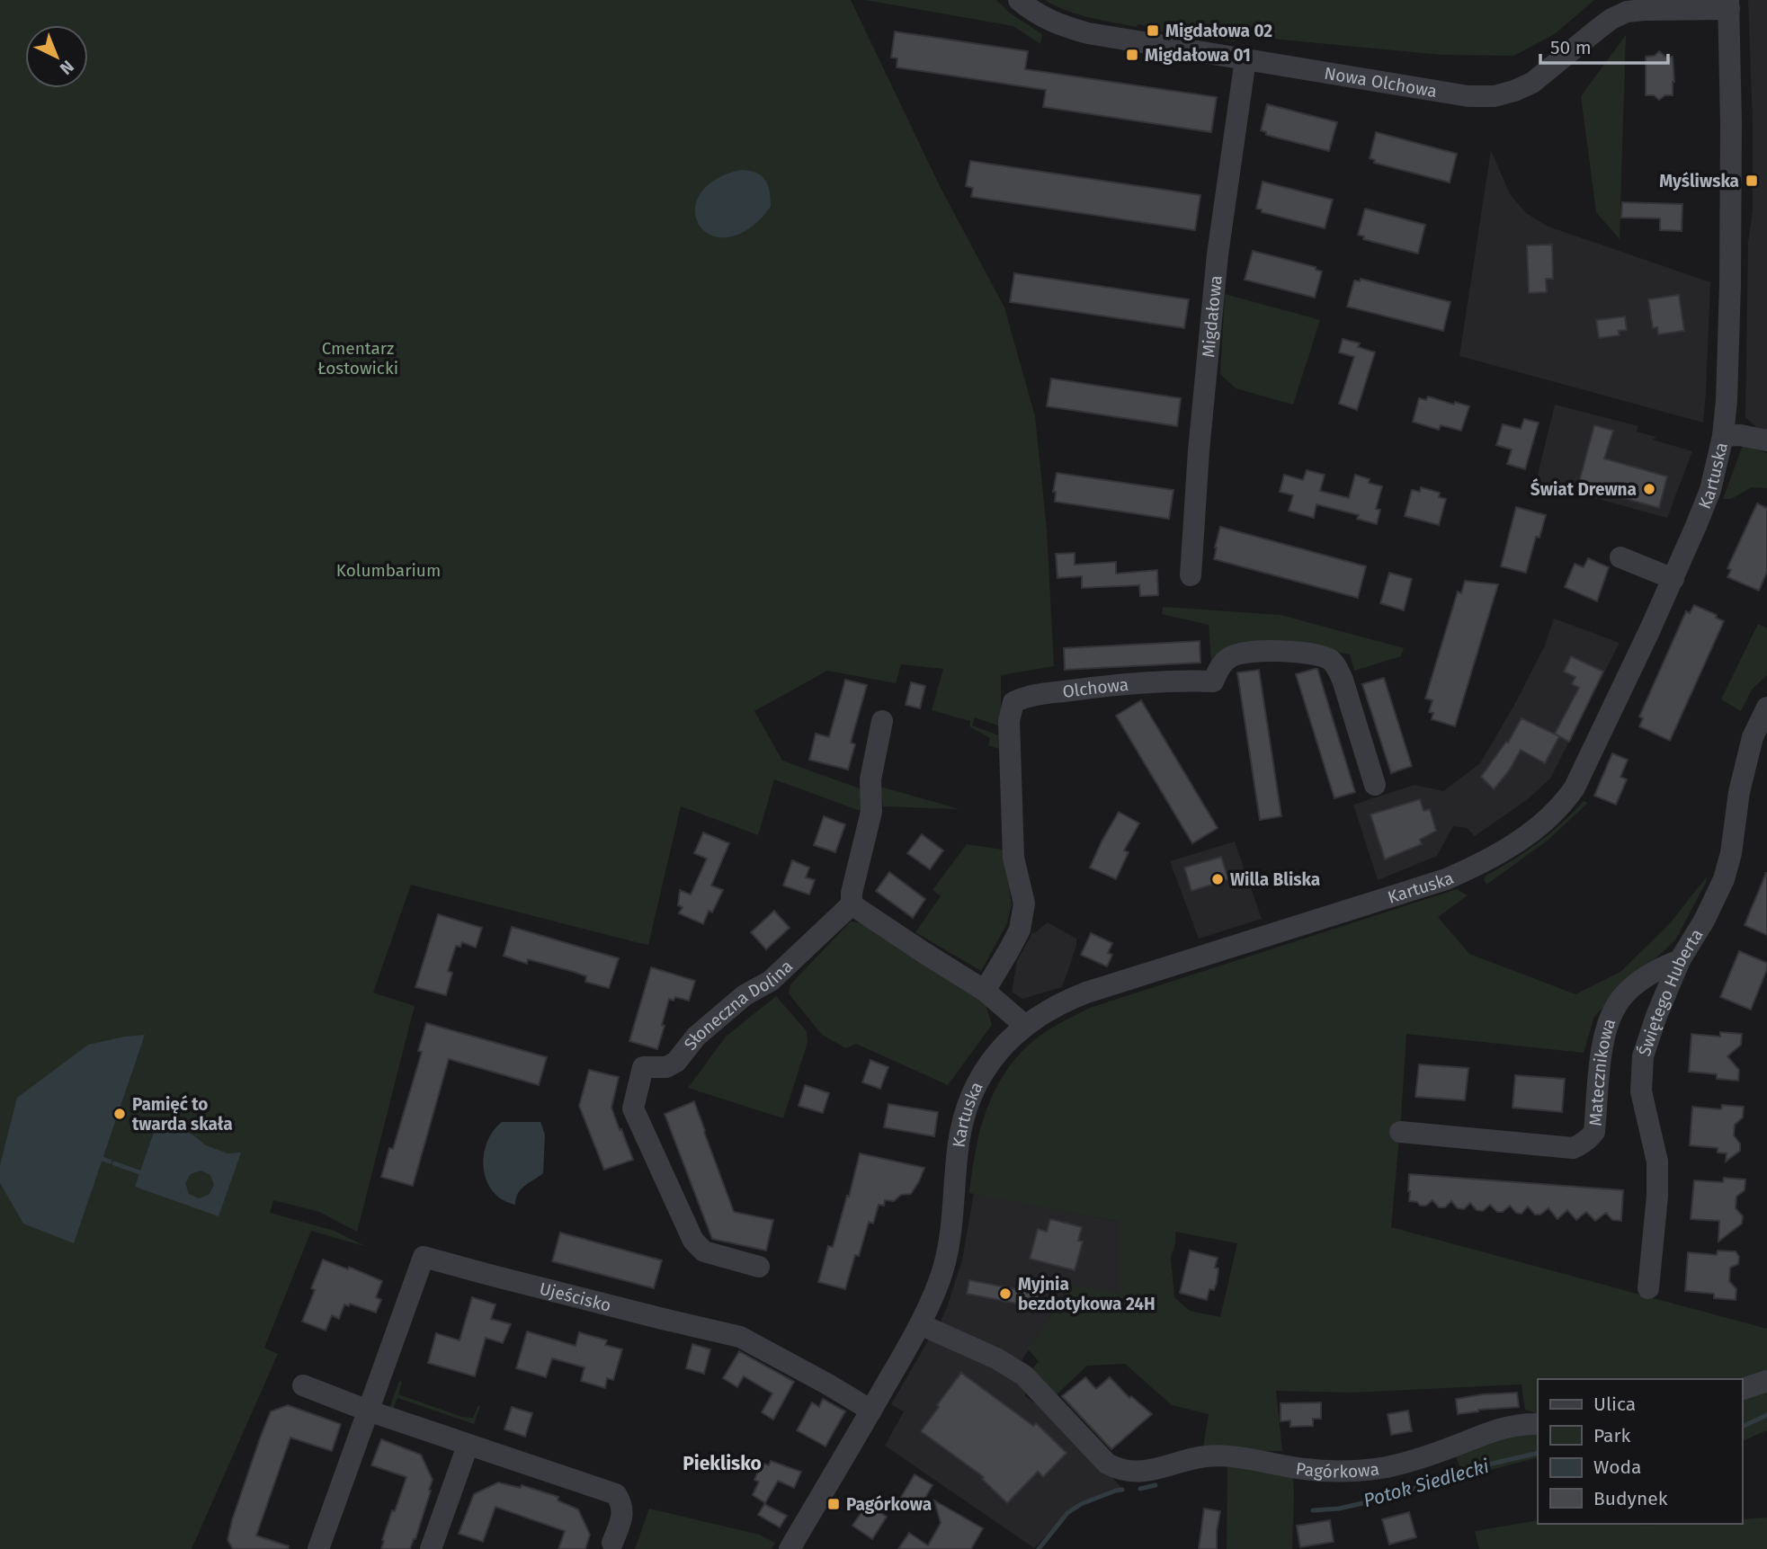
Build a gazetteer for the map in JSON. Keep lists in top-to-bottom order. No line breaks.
{"streets":{"street":["Nowa Olchowa","Migdałowa","Kartuska","Olchowa","Świętego Huberta","Słoneczna Dolina","Matecznikowa","Ujeścisko","Pagórkowa"]},"crossings":[["Nowa Olchowa","Migdałowa"],["Nowa Olchowa","Kartuska"],["Kartuska","Ujeścisko"],["Kartuska","Pagórkowa"],["Świętego Huberta","Matecznikowa"]],"districts":["Pieklisko"],"water":["Potok Siedlecki"],"parks":["Cmentarz Łostowicki","Kolumbarium"],"places":{"transit":["Migdałowa 02","Migdałowa 01","Myśliwska","Pagórkowa"],"other":["Świat Drewna","Willa Bliska","Pamięć to twarda skała","Myjnia bezdotykowa 24H"]},"legend":["Ulica","Park","Woda","Budynek"],"scale_bar":"50 m","north":"bottom right"}
